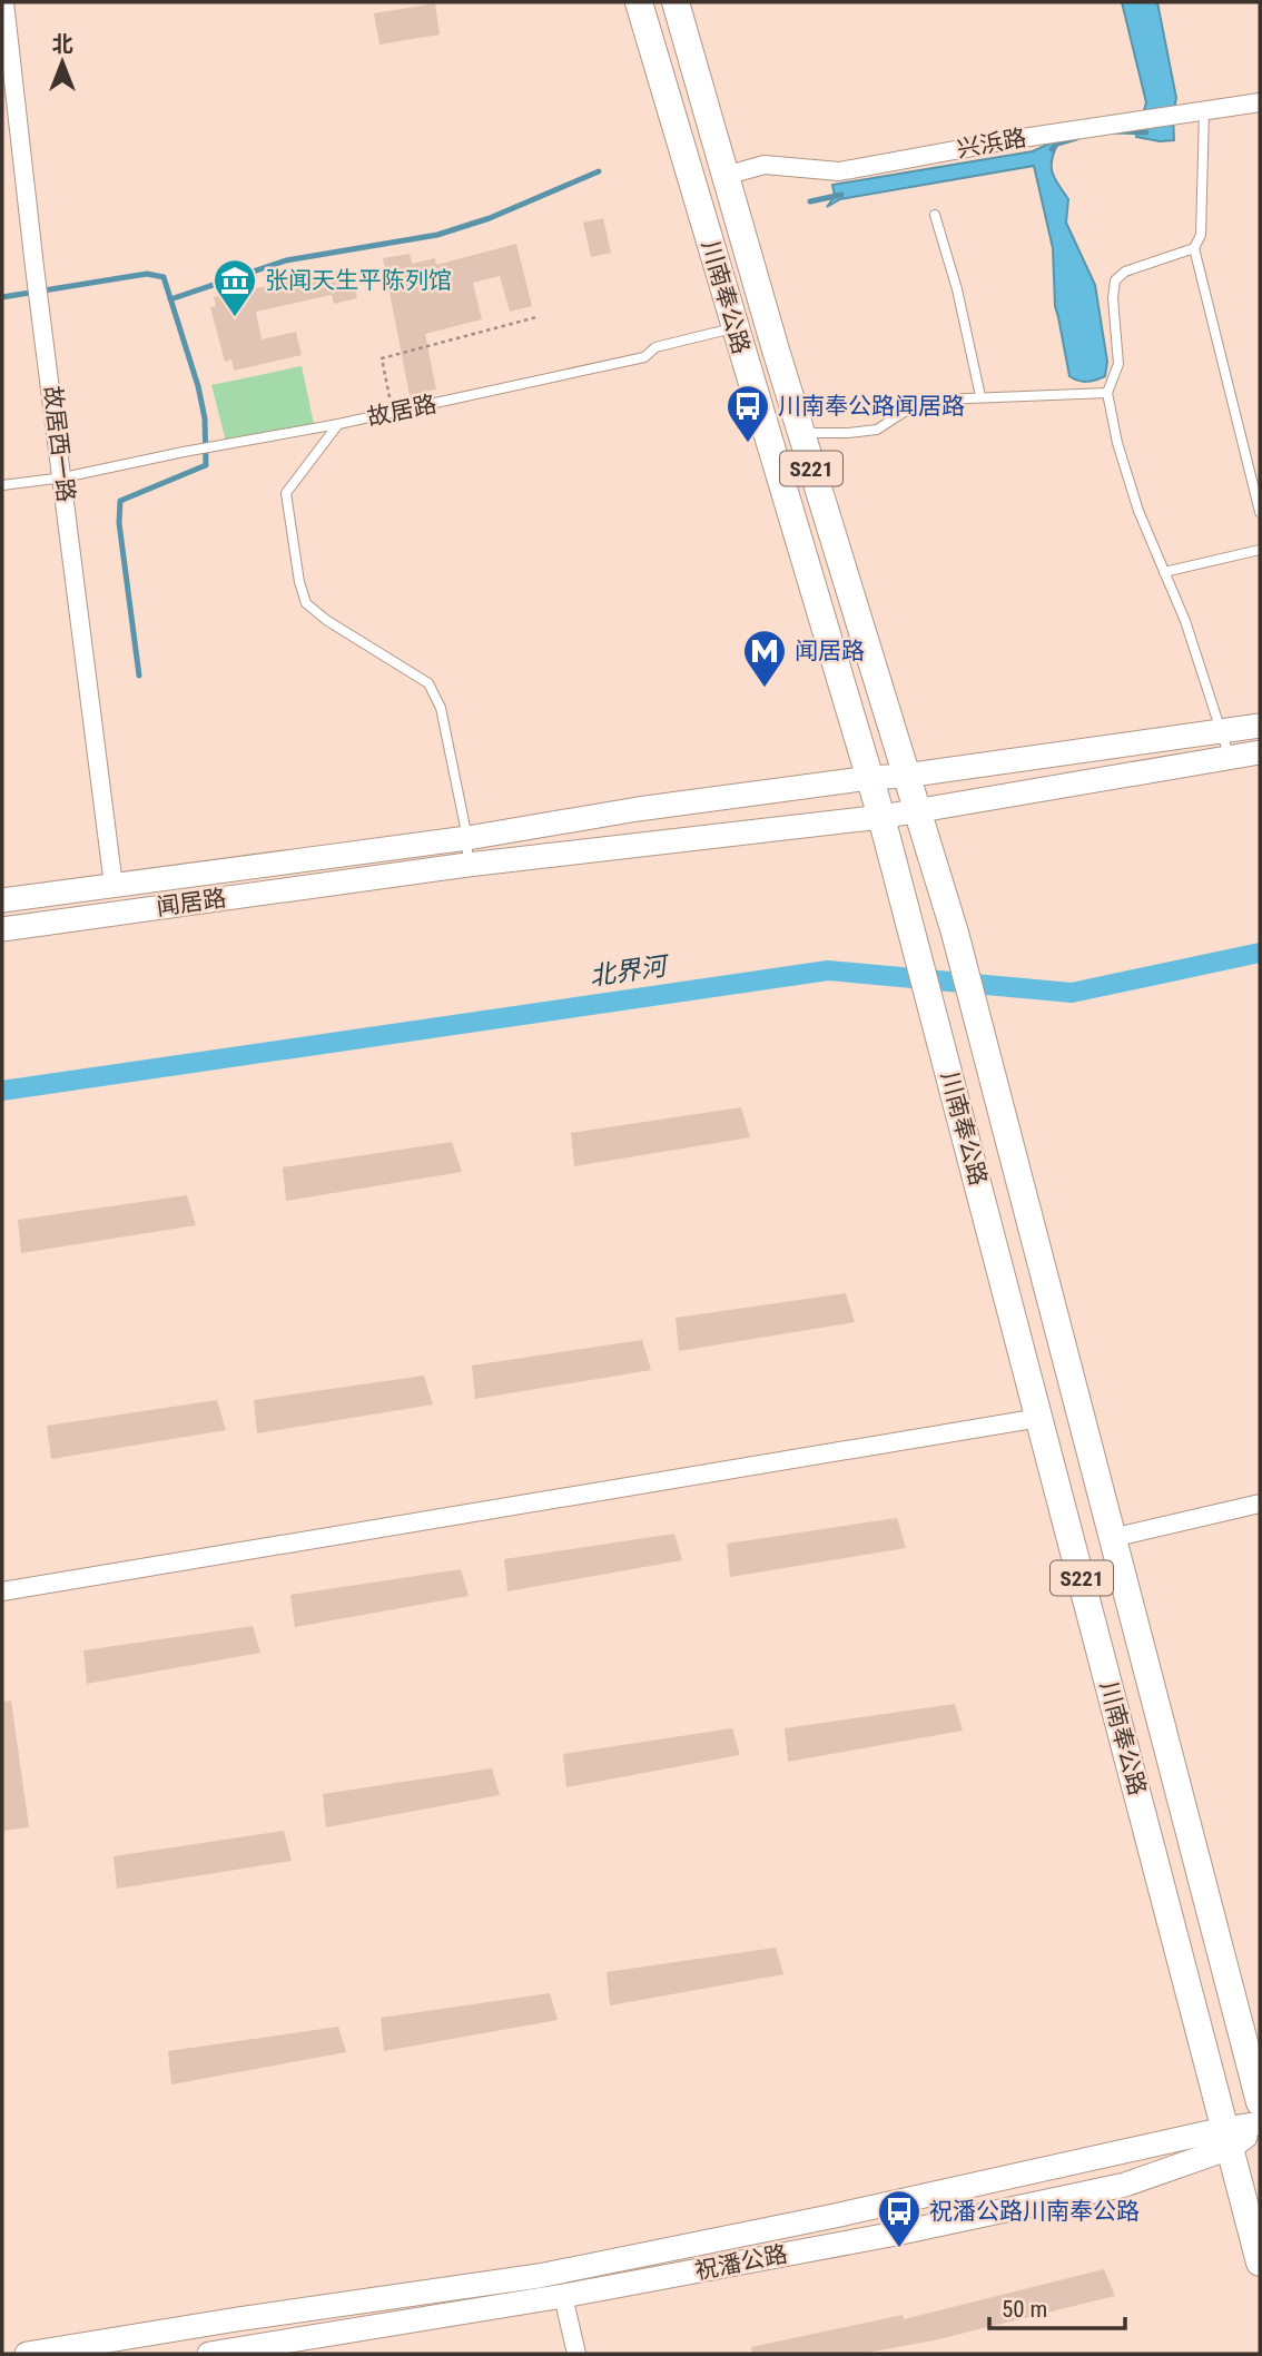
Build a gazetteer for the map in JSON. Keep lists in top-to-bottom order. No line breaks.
{"streets":{"main road":["川南奉公路","S221","闻居路","祝潘公路"],"street":["兴浜路","故居西一路"],"lane":["故居路"]},"crossings":[["兴浜路","川南奉公路"],["川南奉公路","故居路"],["川南奉公路","闻居路"],["川南奉公路","祝潘公路"],["故居路","故居西一路"]],"water":["北界河"],"places":{"museum":["张闻天生平陈列馆"],"bus stop":["川南奉公路闻居路","祝潘公路川南奉公路"],"metro station":["闻居路"]},"scale_bar":"50 m","north":"top"}
